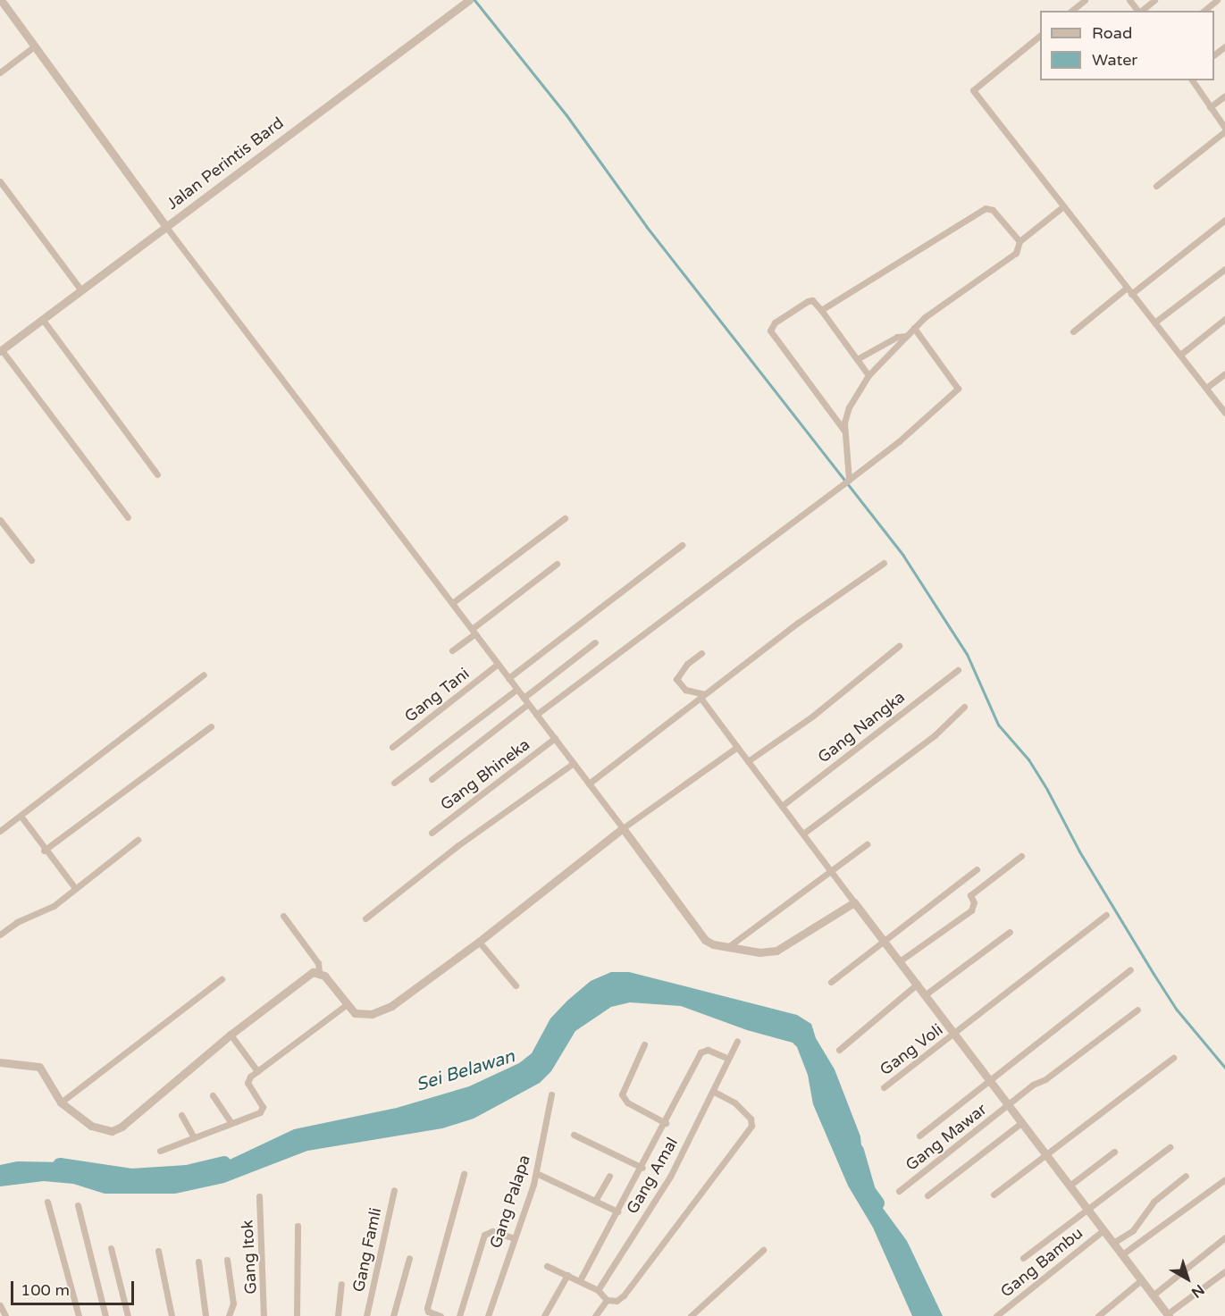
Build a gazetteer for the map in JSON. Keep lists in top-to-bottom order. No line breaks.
{"streets":{"street":["Jalan Perintis Bard","Gang Tani","Gang Nangka","Gang Bhineka","Gang Voli","Gang Mawar","Gang Amal","Gang Palapa","Gang Famli","Gang Itok","Gang Bambu"]},"water":["Sei Belawan"],"legend":["Road","Water"],"scale_bar":"100 m","north":"bottom right"}
